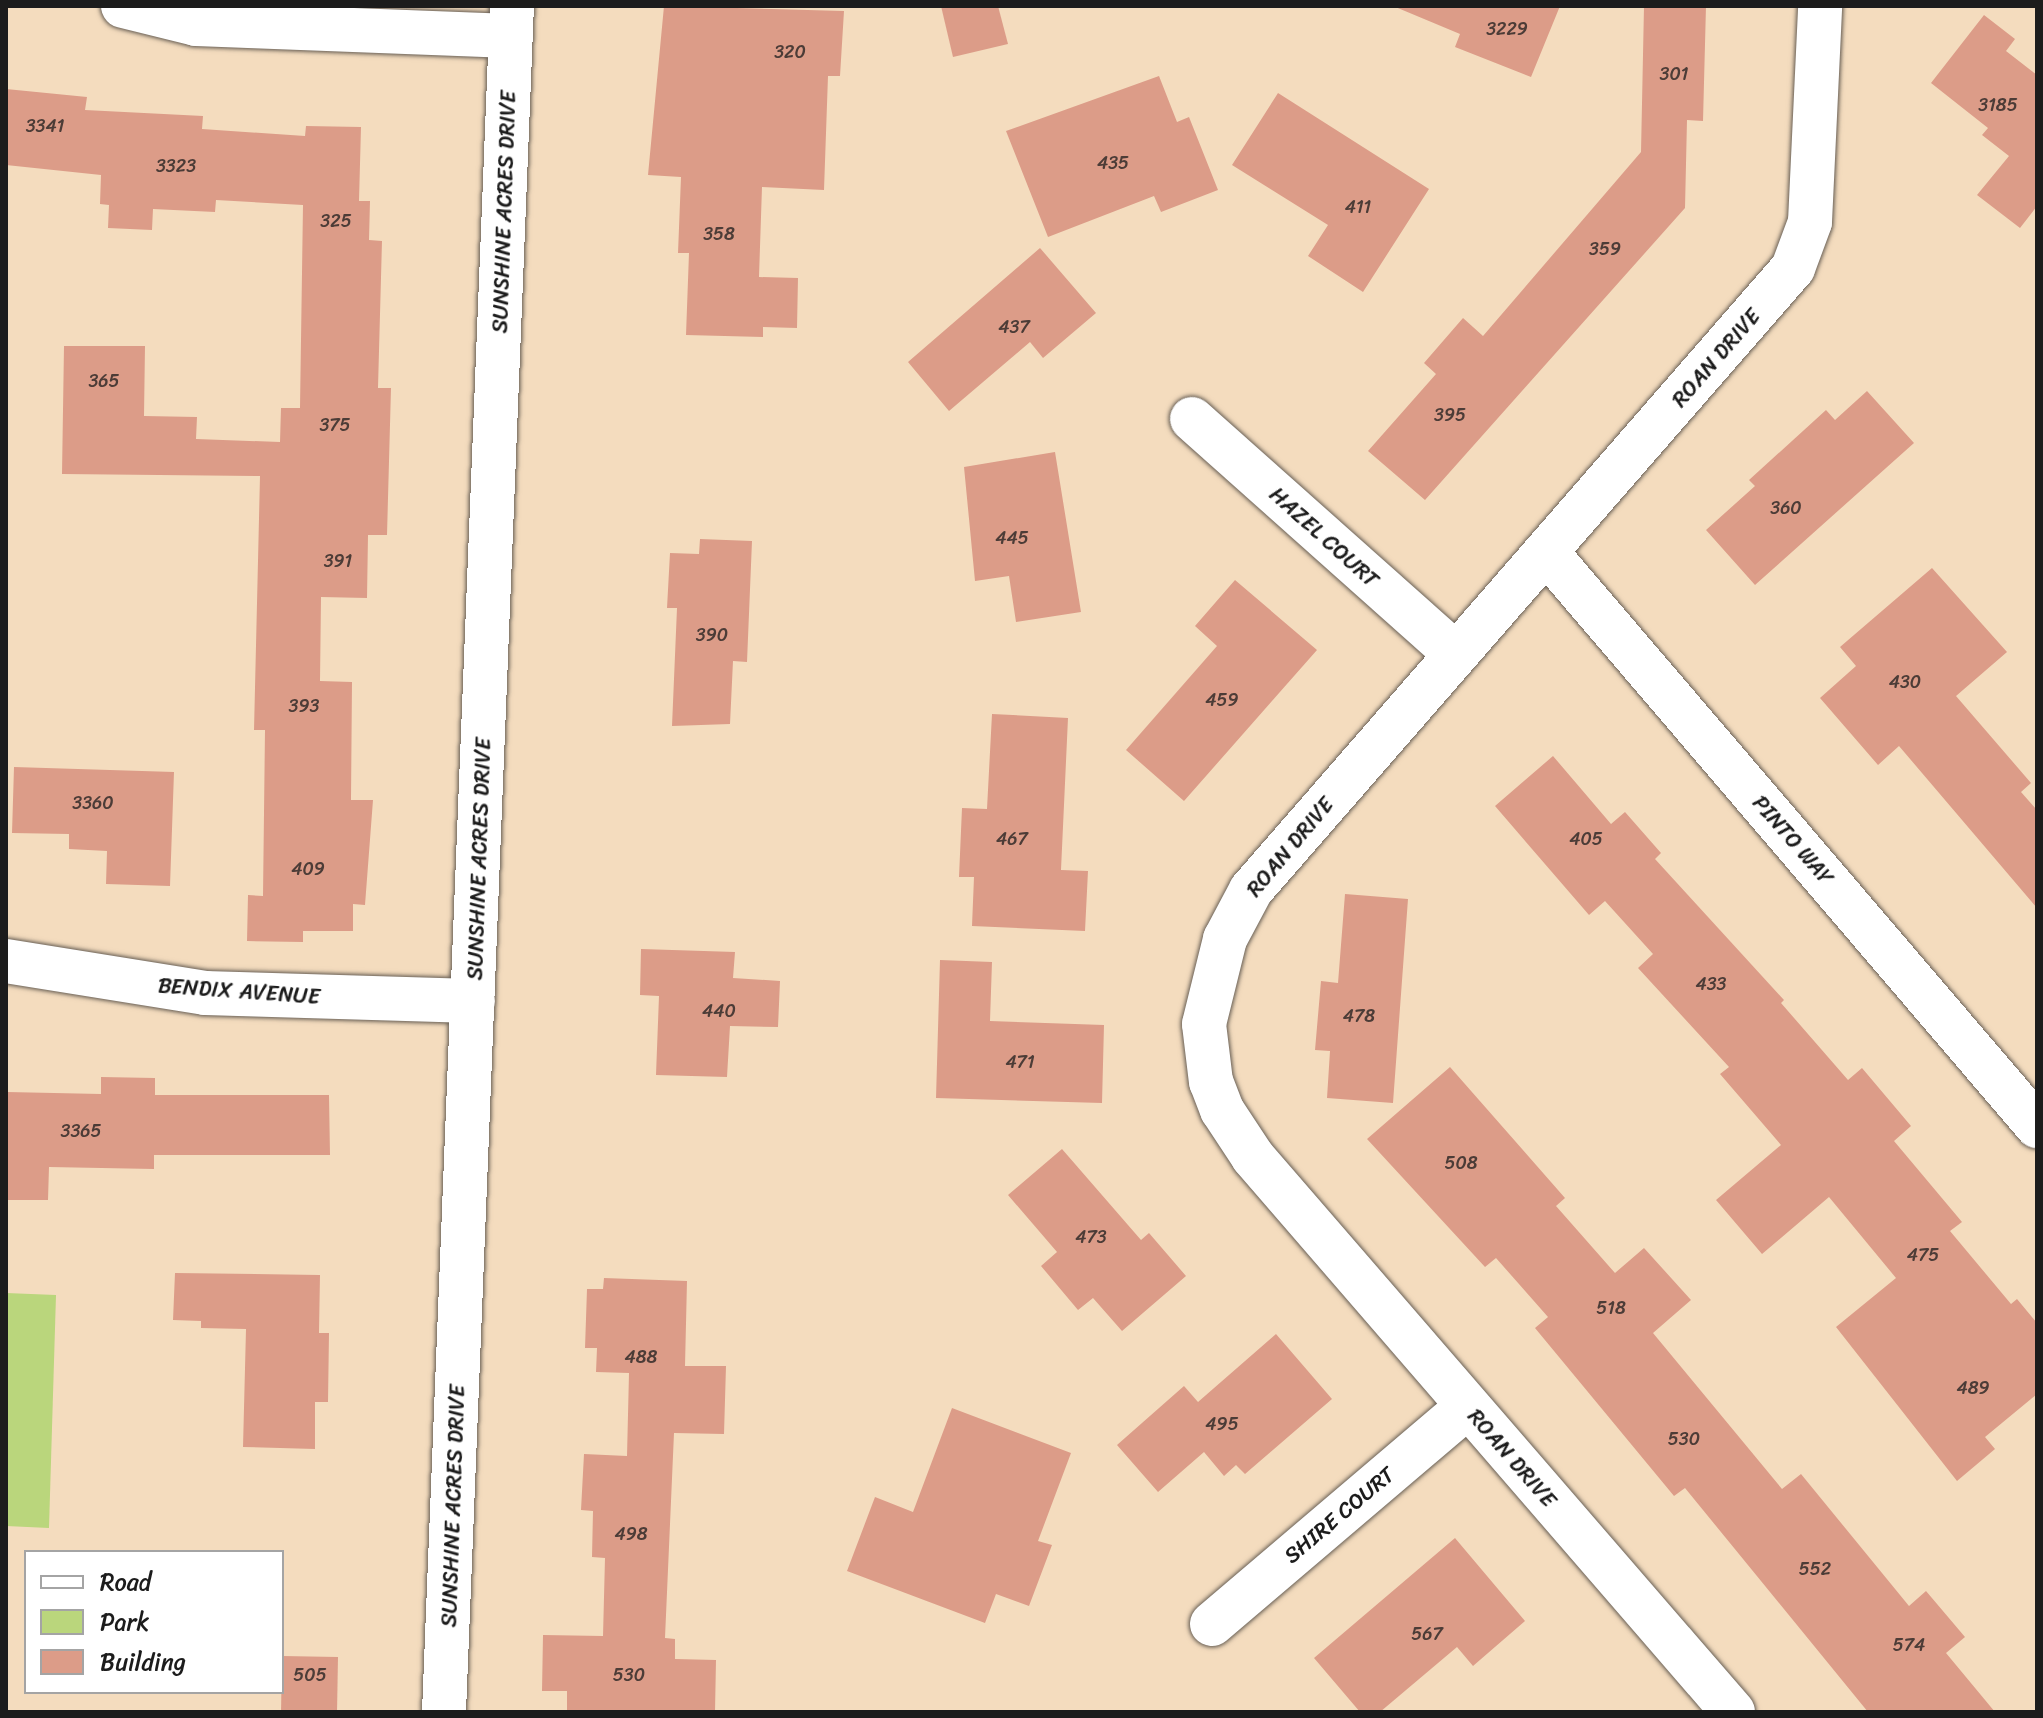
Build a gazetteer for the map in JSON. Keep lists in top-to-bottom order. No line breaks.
{"streets":{"street":["SUNSHINE ACRES DRIVE","ROAN DRIVE","HAZEL COURT","PINTO WAY","BENDIX AVENUE","SHIRE COURT"]},"crossings":[["SUNSHINE ACRES DRIVE","BENDIX AVENUE"],["ROAN DRIVE","HAZEL COURT"],["ROAN DRIVE","PINTO WAY"],["ROAN DRIVE","SHIRE COURT"]],"house_numbers":["3229","320","301","3185","3341","435","3323","411","325","358","359","437","365","395","375","360","445","391","390","430","459","393","3360","467","405","409","433","440","478","471","3365","508","473","475","518","488","489","495","530","498","552","567","574","505","530"],"legend":["Road","Park","Building"]}
